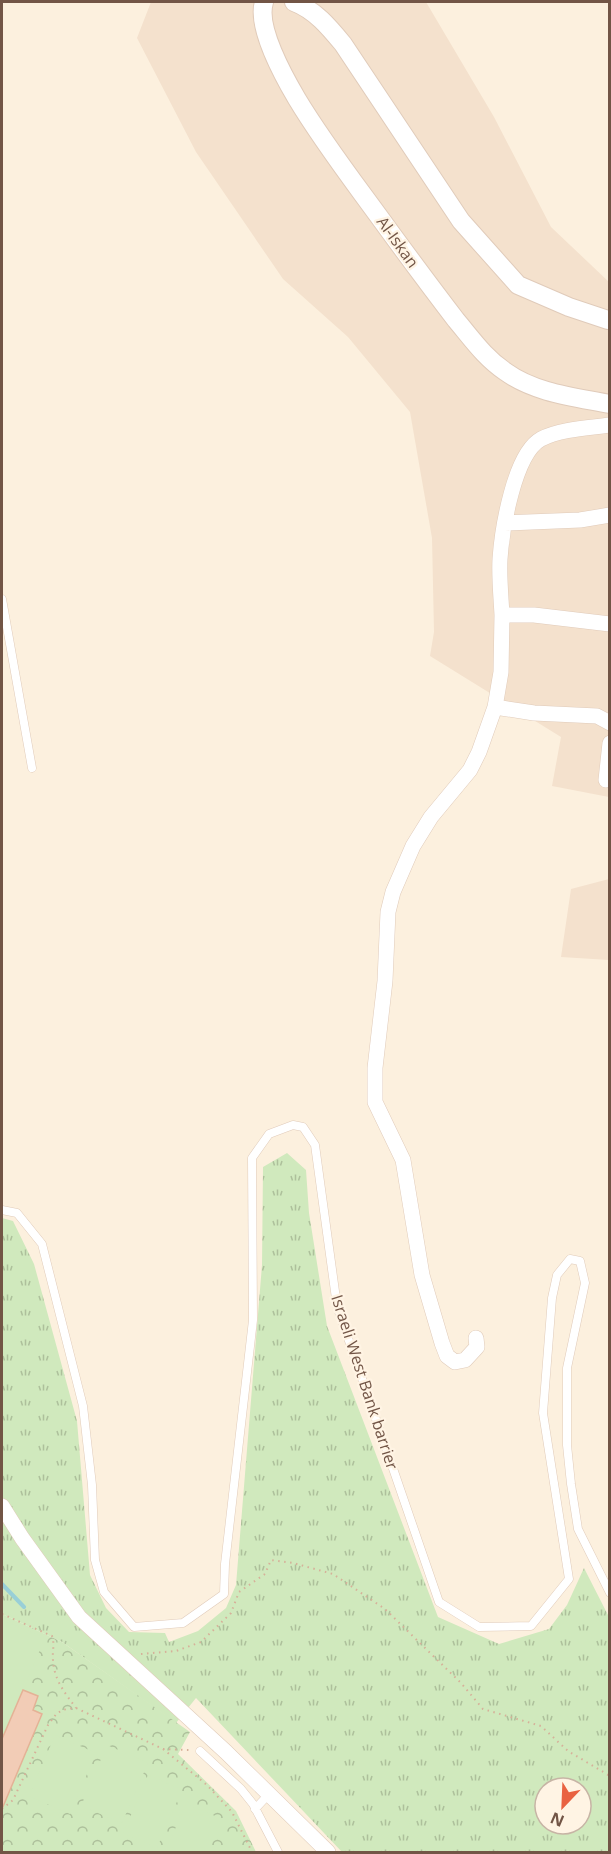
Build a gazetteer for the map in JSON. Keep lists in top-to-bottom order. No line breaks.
{"streets":{"street":["Al-Iskan"],"lane":["Israeli West Bank barrier"]},"north":"bottom left"}
